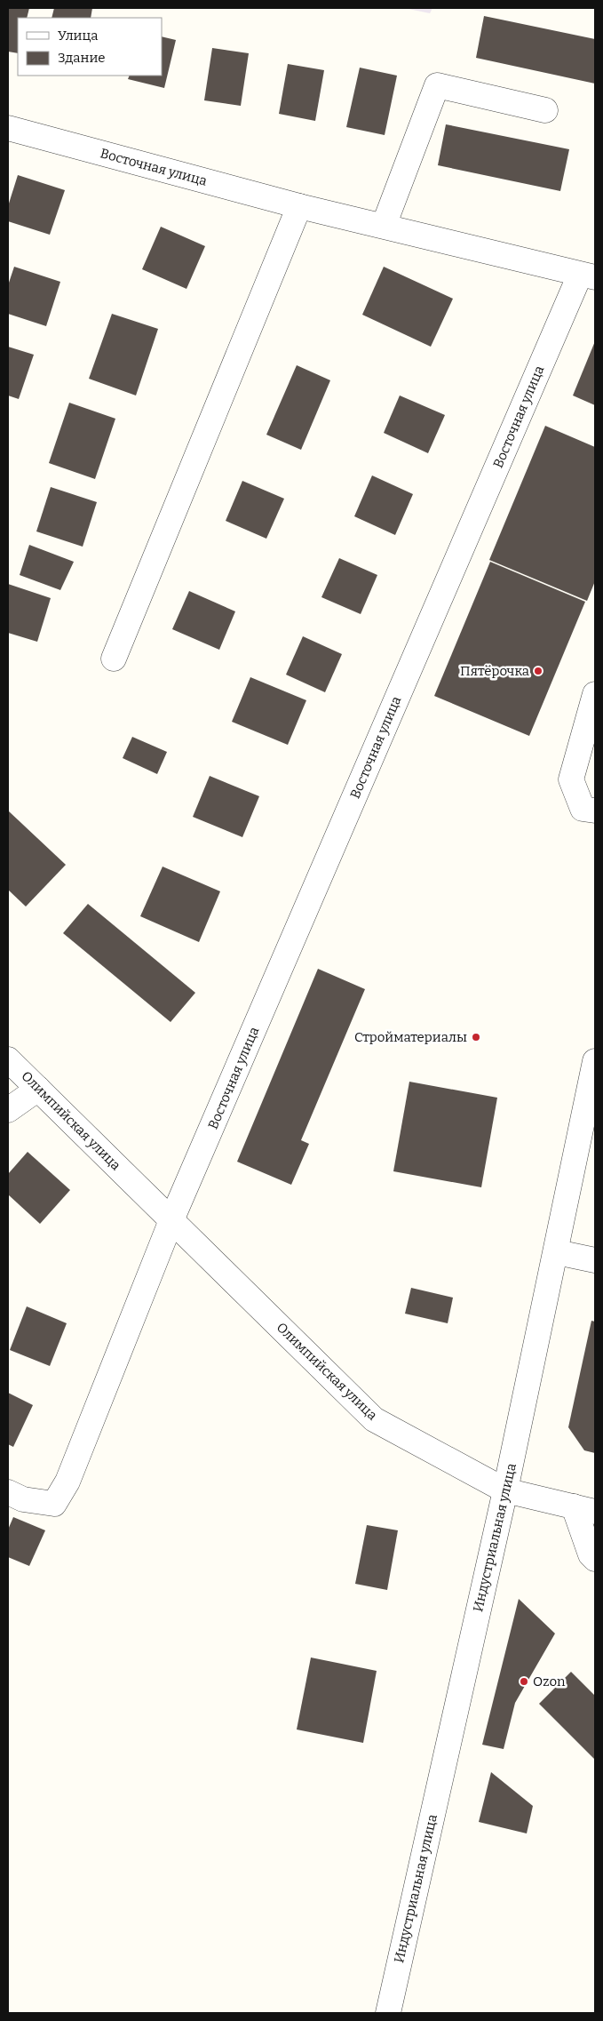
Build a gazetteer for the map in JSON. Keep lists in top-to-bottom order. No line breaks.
{"streets":{"street":["Восточная улица","Олимпийская улица","Индустриальная улица"]},"crossings":[["Восточная улица","Олимпийская улица"],["Олимпийская улица","Индустриальная улица"]],"places":["Пятёрочка","Стройматериалы","Ozon"],"legend":["Улица","Здание"]}
